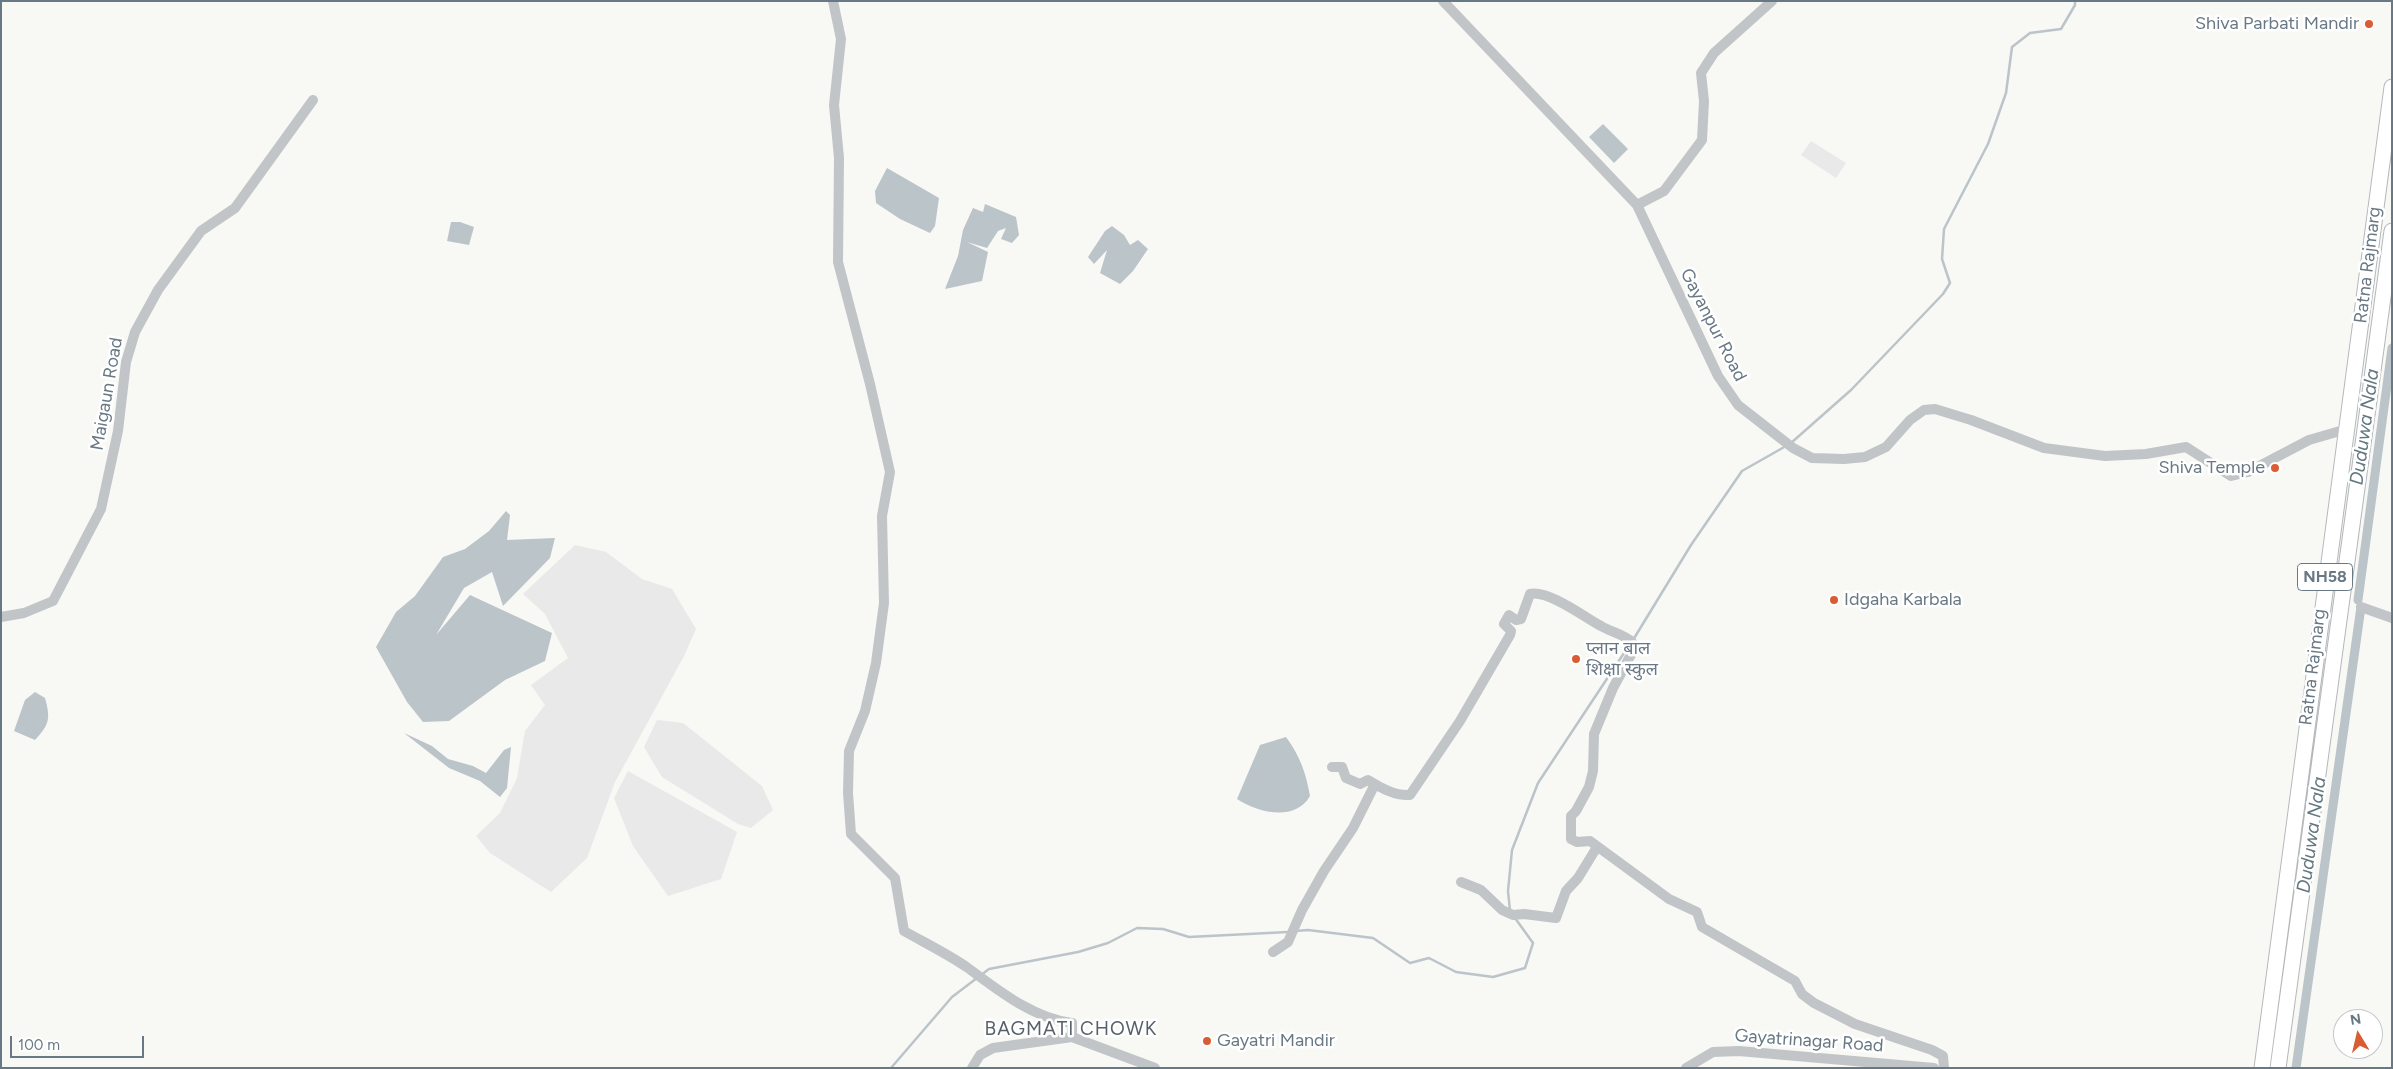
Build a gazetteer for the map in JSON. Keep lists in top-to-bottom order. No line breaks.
{"streets":{"highway":["Ratna Rajmarg","NH58"],"street":["Gayanpur Road","Maigaun Road","Gayatrinagar Road"]},"crossings":[["Ratna Rajmarg","Gayanpur Road"]],"districts":["BAGMATI CHOWK"],"water":["Duduwa Nala"],"places":["Shiva Parbati Mandir","Shiva Temple","Idgaha Karbala","प्लान बाल शिक्षा स्कुल","Gayatri Mandir"],"scale_bar":"100 m","north":"top"}
